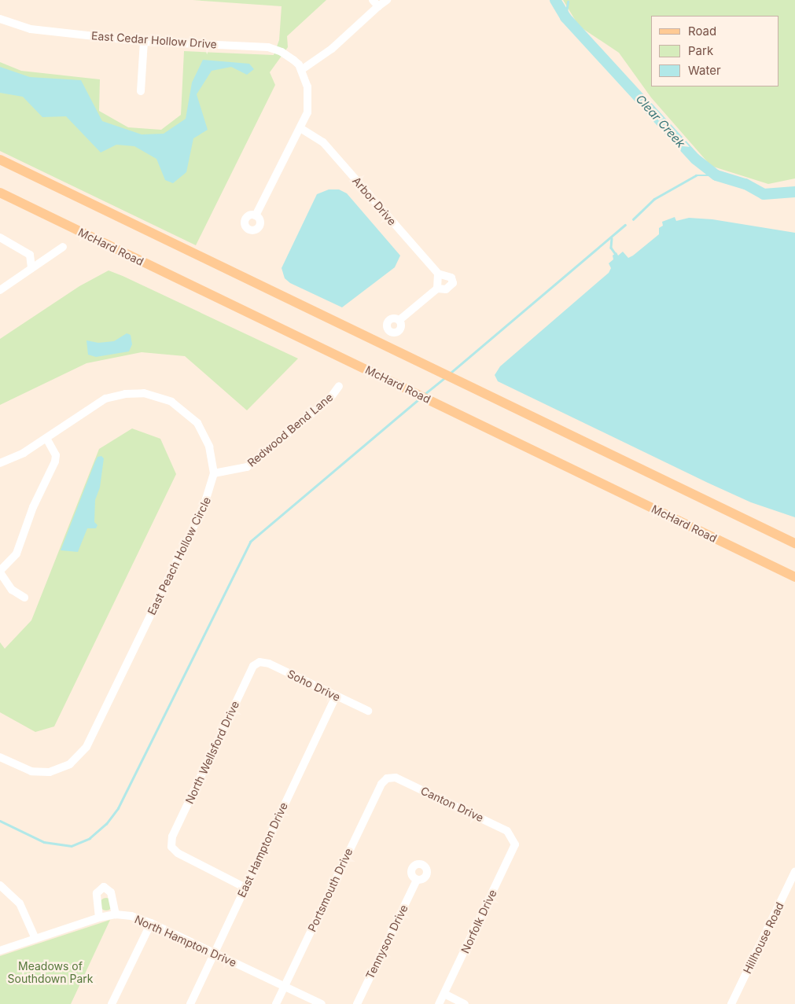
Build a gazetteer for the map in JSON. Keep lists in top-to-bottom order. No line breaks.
{"streets":{"main road":["McHard Road"],"street":["East Cedar Hollow Drive","Arbor Drive","Redwood Bend Lane","East Peach Hollow Circle","Soho Drive","North Wellsford Drive","Canton Drive","East Hampton Drive","Portsmouth Drive","Norfolk Drive","Hillhouse Road","North Hampton Drive","Tennyson Drive"]},"crossings":[["Redwood Bend Lane","East Peach Hollow Circle"],["Soho Drive","North Wellsford Drive"],["Soho Drive","East Hampton Drive"],["North Wellsford Drive","East Hampton Drive"],["Canton Drive","Portsmouth Drive"],["Canton Drive","Norfolk Drive"],["East Hampton Drive","North Hampton Drive"],["Portsmouth Drive","North Hampton Drive"]],"water":["Clear Creek"],"parks":["Meadows of Southdown Park"],"legend":["Road","Park","Water"]}
